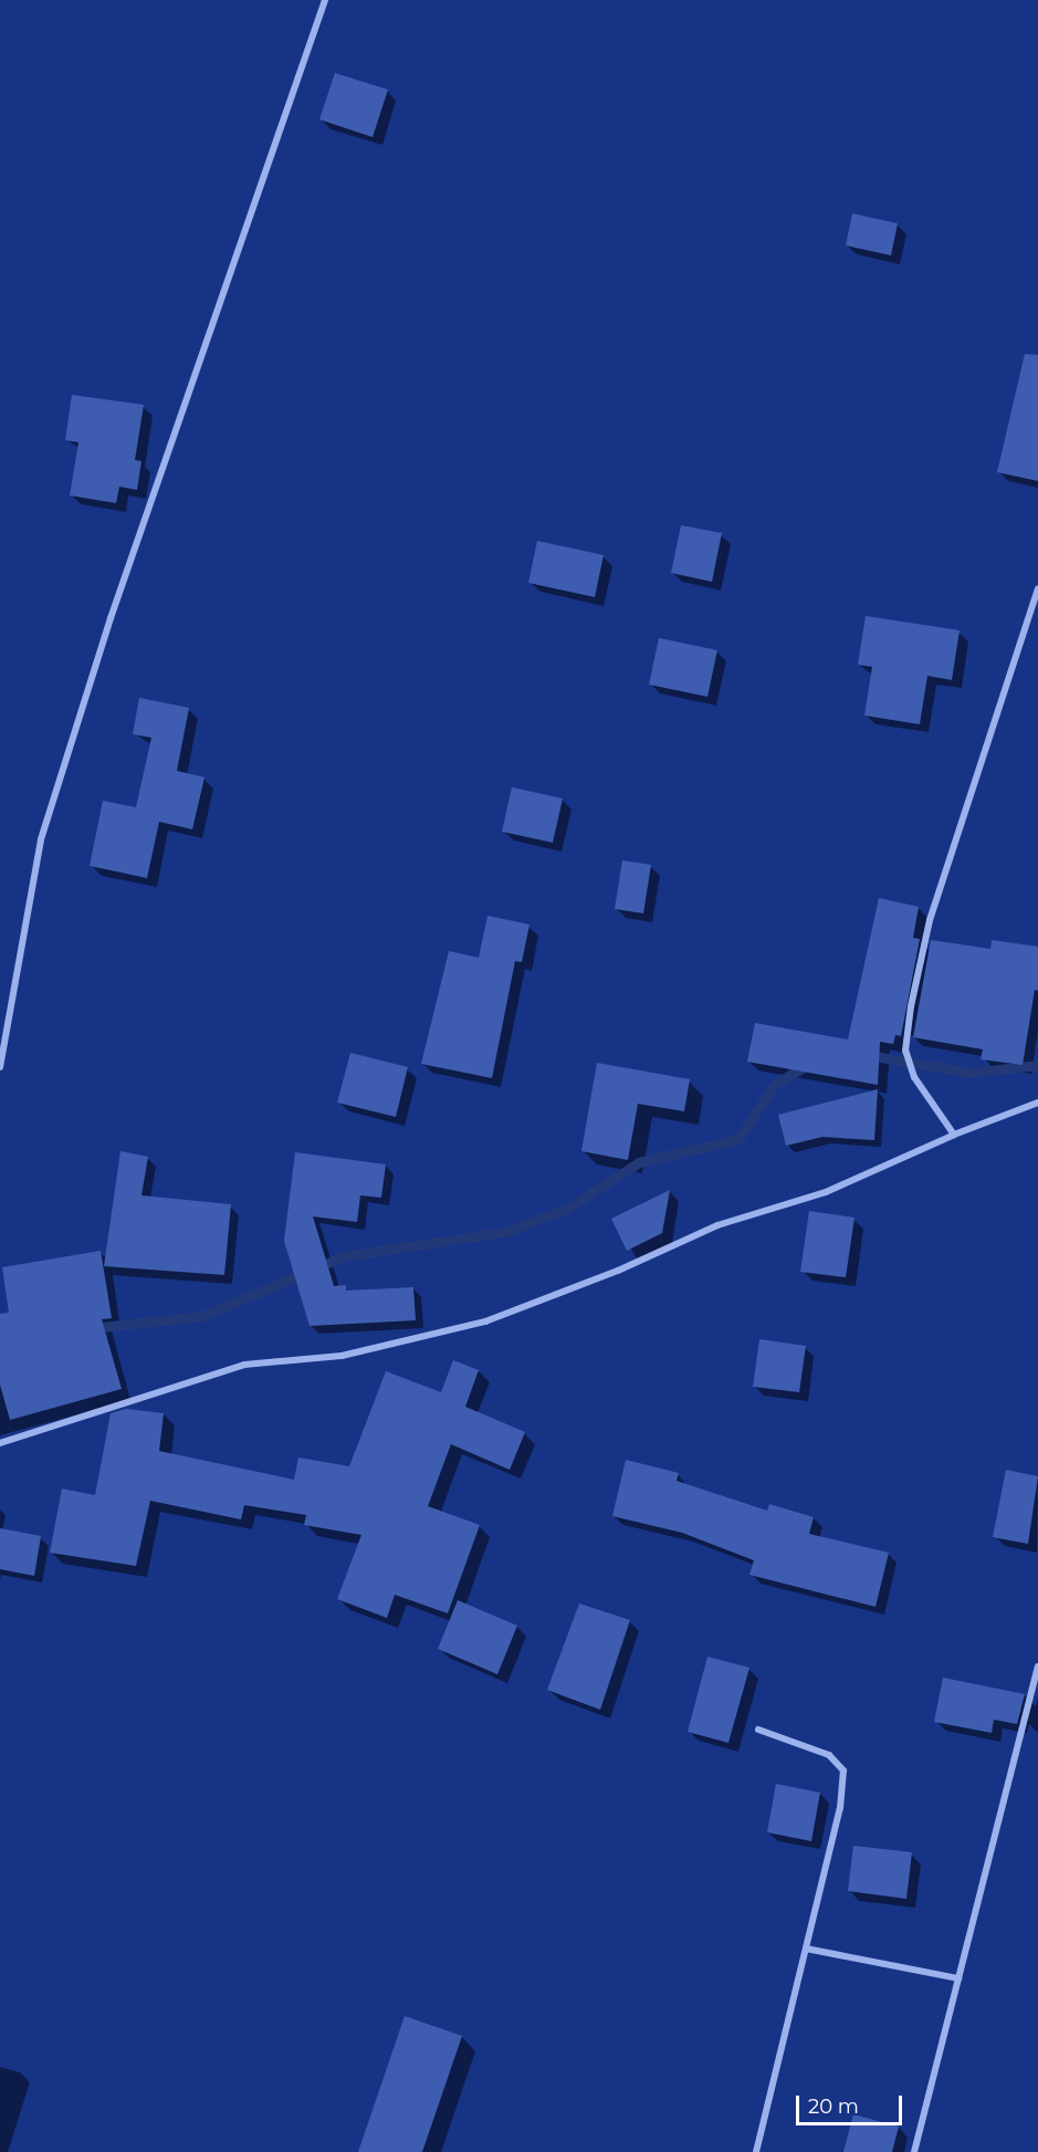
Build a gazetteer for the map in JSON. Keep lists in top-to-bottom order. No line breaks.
{"scale_bar":"20 m"}
